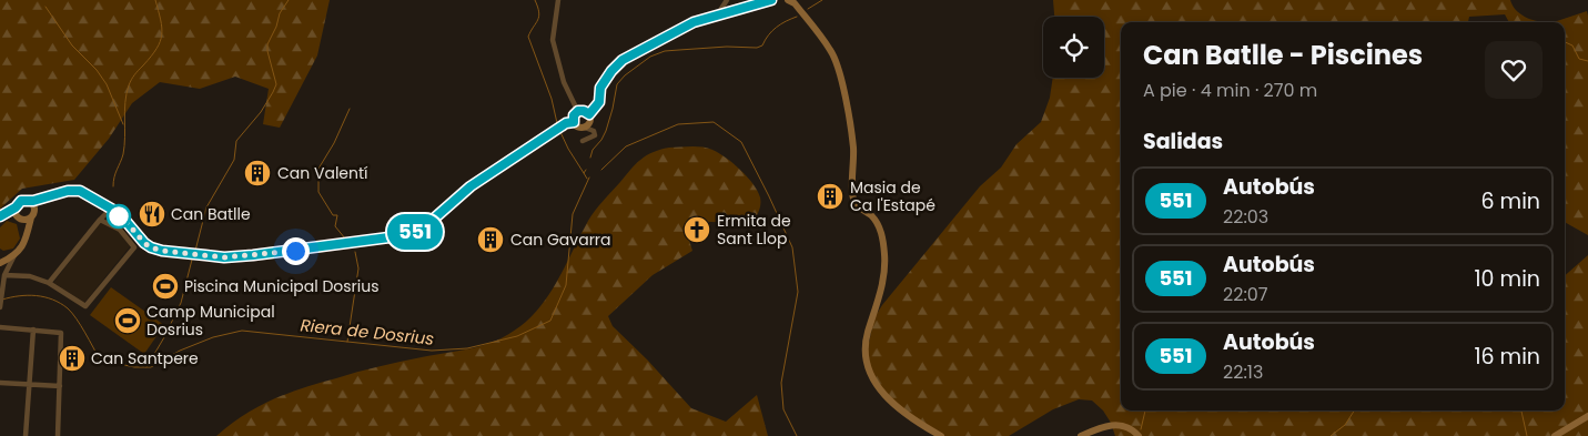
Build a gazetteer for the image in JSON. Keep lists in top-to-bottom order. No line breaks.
{"water":["Riera de Dosrius"],"places":{"building":["Can Valentí","Masia de Ca l'Estapé","Can Gavarra","Can Santpere"],"restaurant":["Can Batlle"],"church":["Ermita de Sant Llop"],"sports":["Piscina Municipal Dosrius","Camp Municipal Dosrius"]},"lines":["bus line 551"],"page":{"on_map":"551","heading":[["Can Batlle - Piscines","A pie · 4 min · 270 m"],"Salidas"],"list":[{"mark":"551","name":"Autobús","note":"22:03","value":"6 min"},{"mark":"551","name":"Autobús","note":"22:07","value":"10 min"},{"mark":"551","name":"Autobús","note":"22:13","value":"16 min"}]}}
